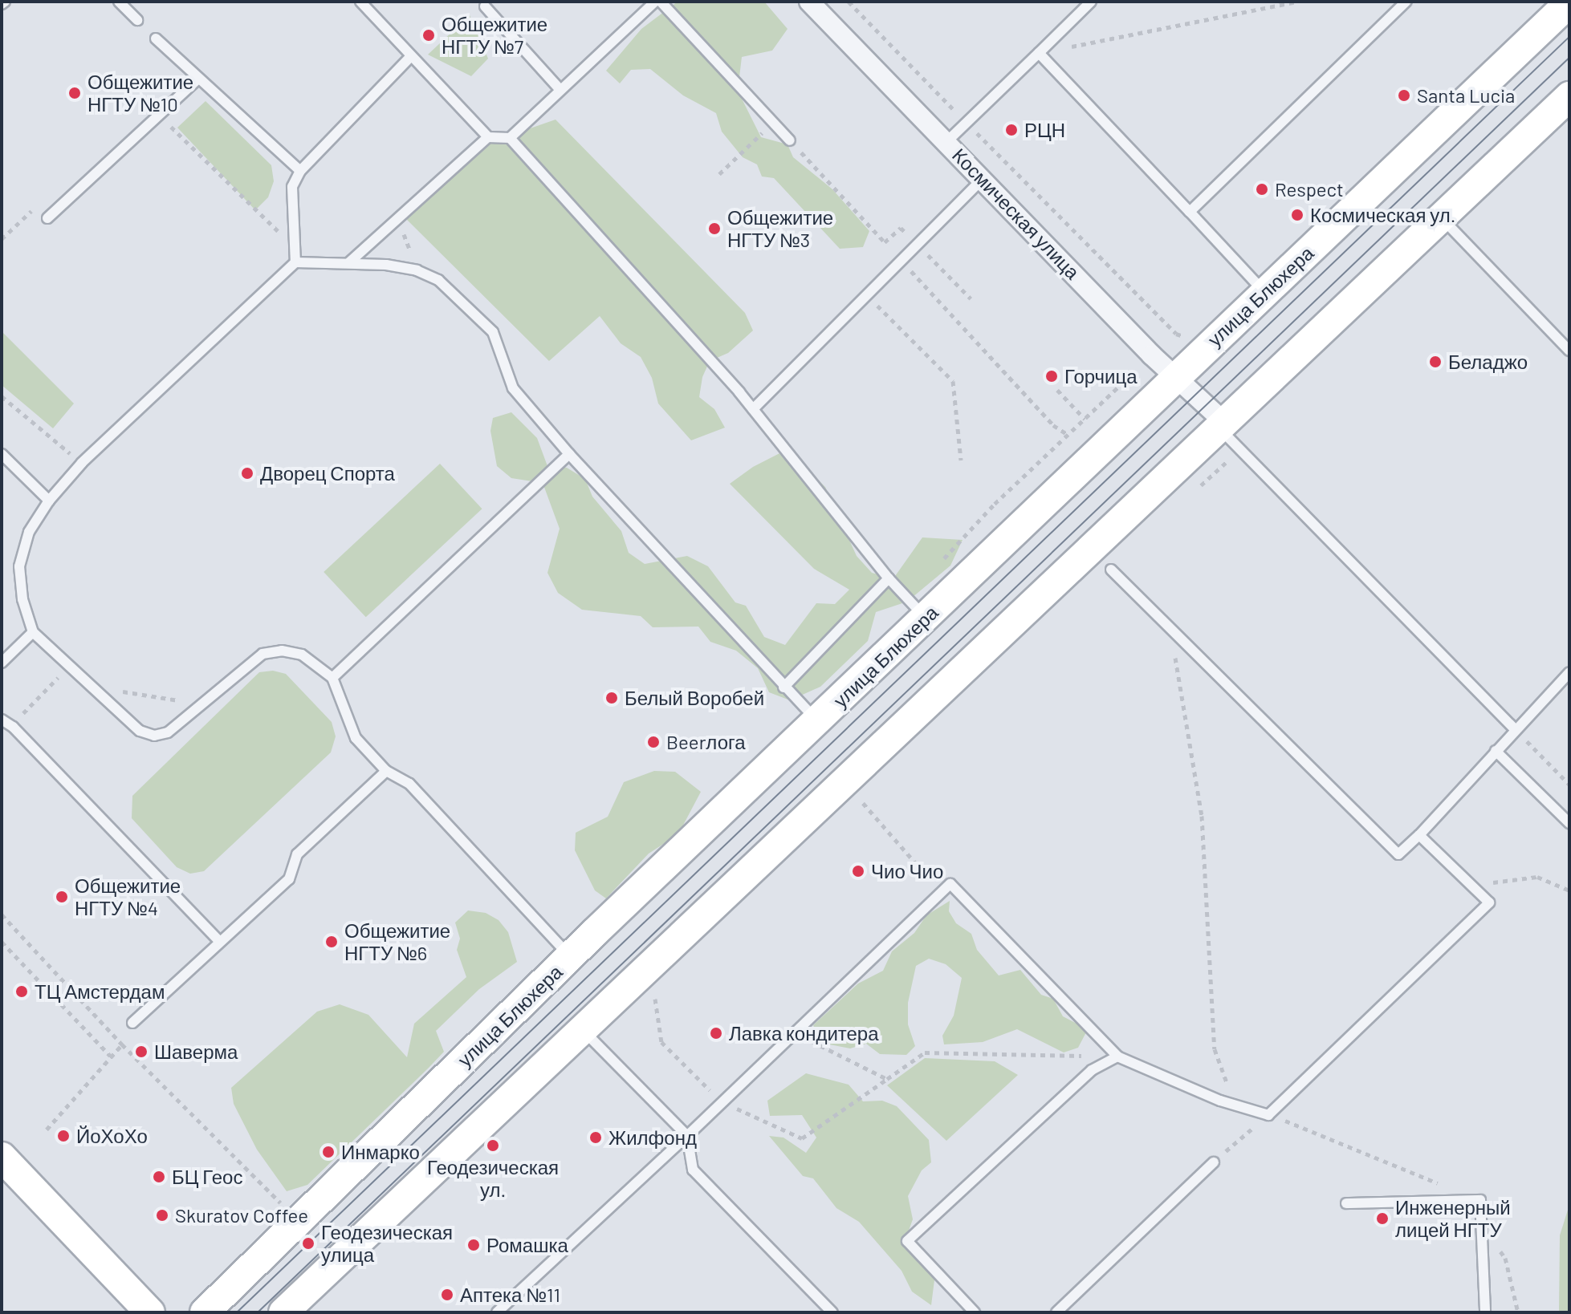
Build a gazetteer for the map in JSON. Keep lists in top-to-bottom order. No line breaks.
{"streets":{"street":["Космическая улица","улица Блюхера"]},"crossings":[["Космическая улица","улица Блюхера"]],"places":["Общежитие НГТУ №7","Общежитие НГТУ №10","Santa Lucia","РЦН","Respect","Космическая ул.","Общежитие НГТУ №3","Беладжо","Горчица","Дворец Спорта","Белый Воробей","Beerлога","Чио Чио","Общежитие НГТУ №4","Общежитие НГТУ №6","ТЦ Амстердам","Лавка кондитера","Шаверма","ЙоХоХо","Жилфонд","Геодезическая ул.","Инмарко","БЦ Геос","Skuratov Coffee","Инженерный лицей НГТУ","Геодезическая улица","Ромашка","Аптека №11"]}
